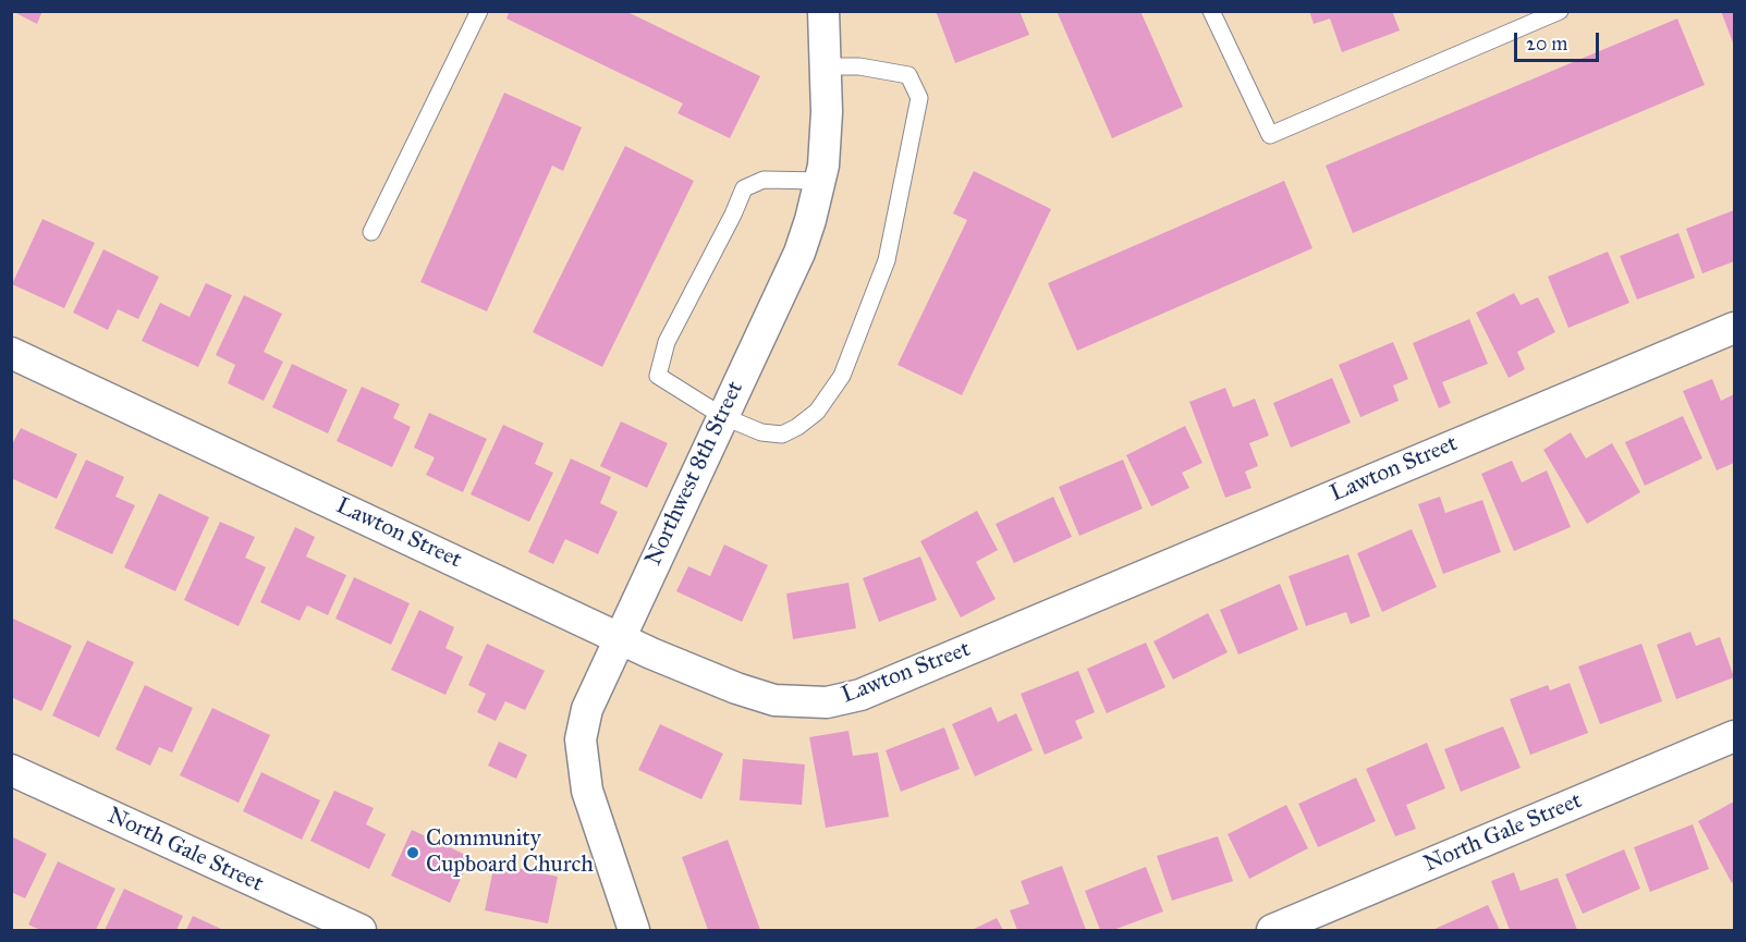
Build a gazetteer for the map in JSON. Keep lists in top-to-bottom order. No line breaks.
{"streets":{"street":["Lawton Street","Northwest 8th Street","North Gale Street"]},"crossings":[["Lawton Street","Northwest 8th Street"]],"places":["Community Cupboard Church"],"scale_bar":"20 m"}
